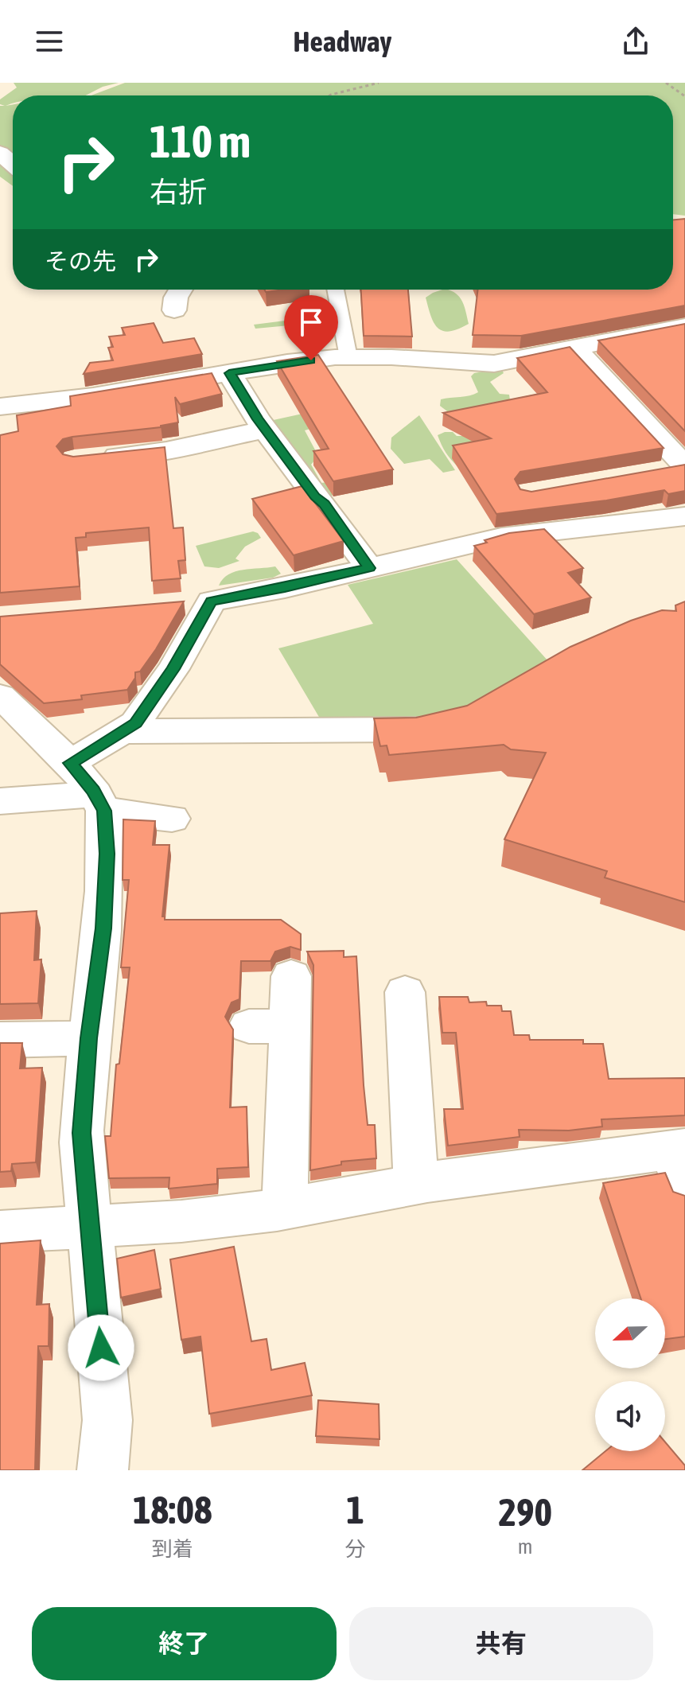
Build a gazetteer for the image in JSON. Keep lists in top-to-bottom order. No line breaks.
{"north":"left","page":{"header":"Headway","turn":["110 m","右折"],"then":"その先","eta":["18:08","到着","1","分","290","m"],"buttons":["終了","共有"]}}
